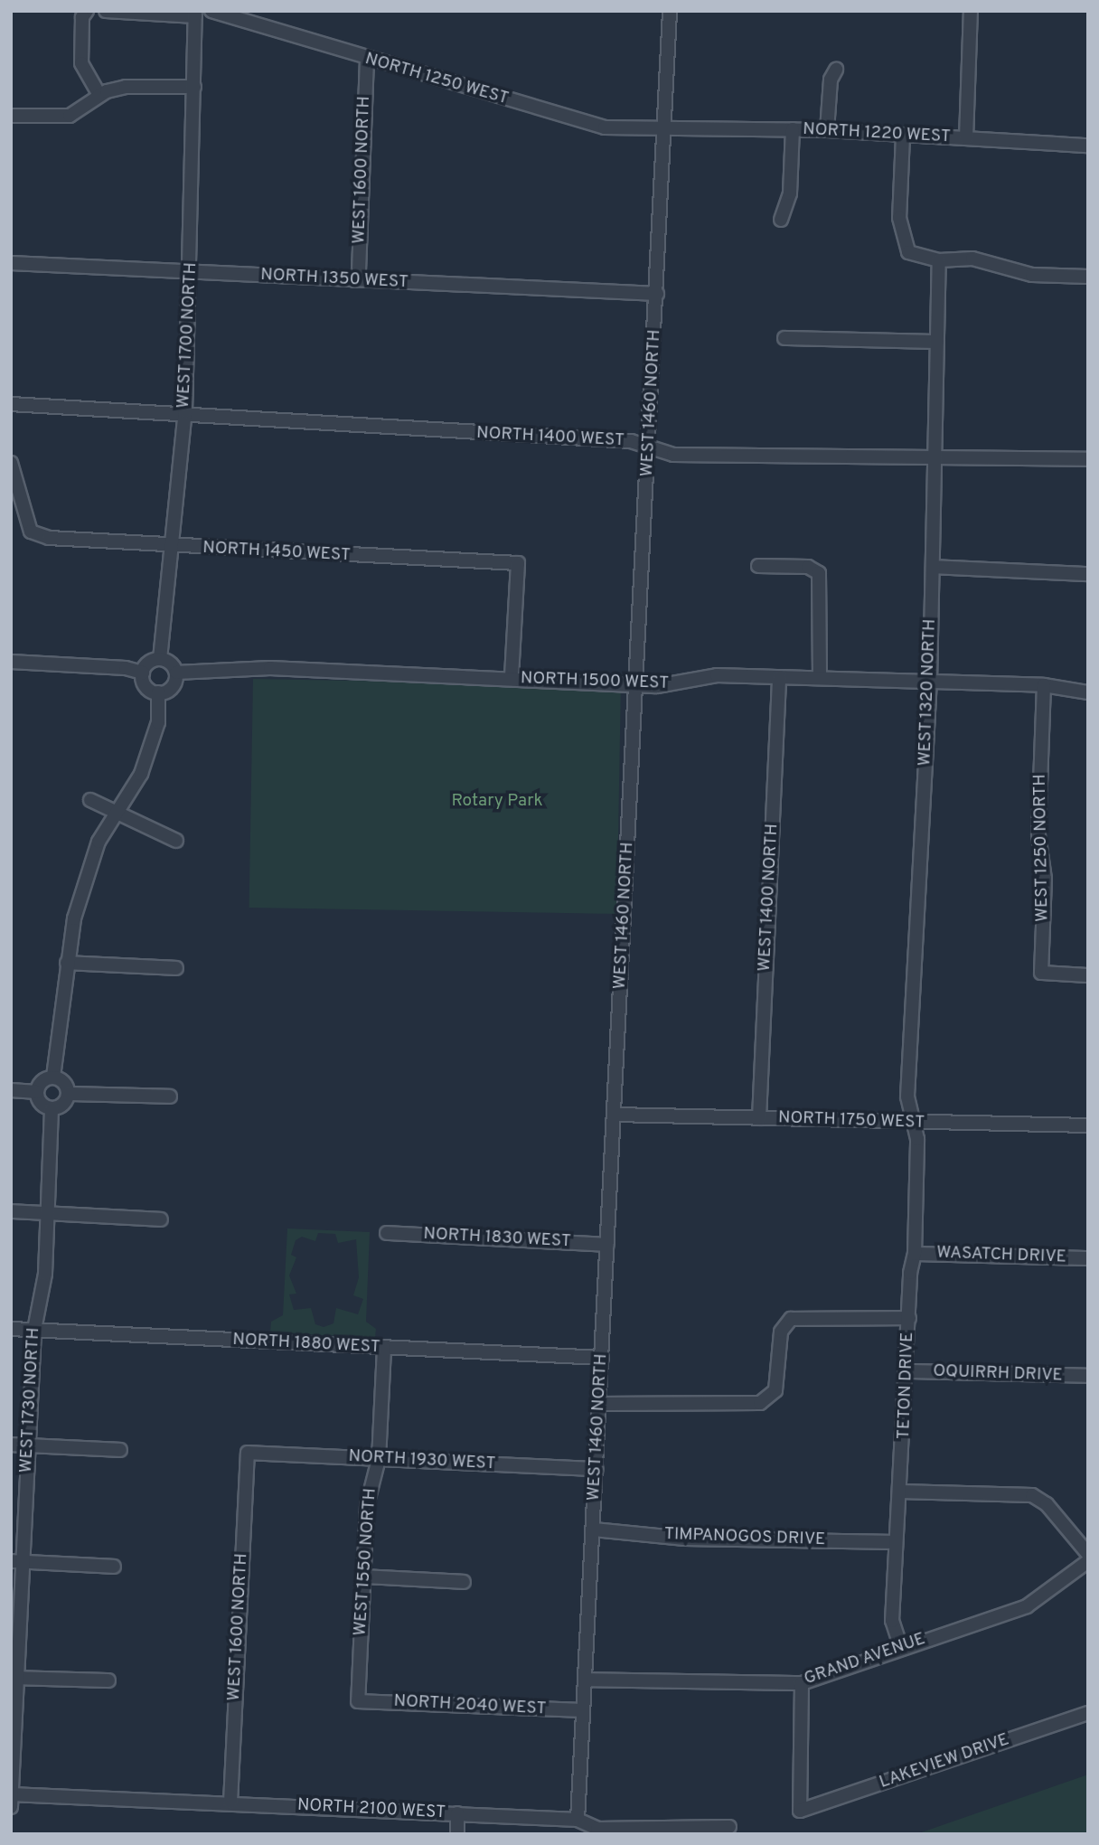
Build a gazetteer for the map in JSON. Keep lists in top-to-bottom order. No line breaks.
{"streets":{"street":["NORTH 1250 WEST","NORTH 1220 WEST","WEST 1600 NORTH","NORTH 1350 WEST","WEST 1700 NORTH","WEST 1460 NORTH","NORTH 1400 WEST","NORTH 1450 WEST","NORTH 1500 WEST","WEST 1320 NORTH","WEST 1250 NORTH","WEST 1400 NORTH","NORTH 1750 WEST","NORTH 1830 WEST","WASATCH DRIVE","NORTH 1880 WEST","OQUIRRH DRIVE","TETON DRIVE","WEST 1730 NORTH","NORTH 1930 WEST","TIMPANOGOS DRIVE","WEST 1550 NORTH","GRAND AVENUE","NORTH 2040 WEST","LAKEVIEW DRIVE","NORTH 2100 WEST"]},"crossings":[["NORTH 1250 WEST","NORTH 1220 WEST"],["NORTH 1250 WEST","WEST 1600 NORTH"],["NORTH 1250 WEST","WEST 1460 NORTH"],["NORTH 1220 WEST","WEST 1460 NORTH"],["WEST 1600 NORTH","NORTH 1350 WEST"],["WEST 1600 NORTH","NORTH 1930 WEST"],["WEST 1600 NORTH","NORTH 2100 WEST"],["NORTH 1350 WEST","WEST 1700 NORTH"],["NORTH 1350 WEST","WEST 1460 NORTH"],["WEST 1700 NORTH","NORTH 1400 WEST"],["WEST 1700 NORTH","NORTH 1450 WEST"],["WEST 1700 NORTH","NORTH 1500 WEST"],["WEST 1460 NORTH","NORTH 1400 WEST"],["WEST 1460 NORTH","NORTH 1500 WEST"],["WEST 1460 NORTH","NORTH 1750 WEST"],["WEST 1460 NORTH","NORTH 1830 WEST"],["WEST 1460 NORTH","NORTH 1880 WEST"],["WEST 1460 NORTH","NORTH 1930 WEST"],["WEST 1460 NORTH","TIMPANOGOS DRIVE"],["WEST 1460 NORTH","GRAND AVENUE"],["WEST 1460 NORTH","NORTH 2040 WEST"],["WEST 1460 NORTH","NORTH 2100 WEST"],["NORTH 1400 WEST","WEST 1320 NORTH"],["NORTH 1450 WEST","NORTH 1500 WEST"],["NORTH 1500 WEST","WEST 1320 NORTH"],["NORTH 1500 WEST","WEST 1250 NORTH"],["NORTH 1500 WEST","WEST 1400 NORTH"],["WEST 1320 NORTH","NORTH 1750 WEST"],["WEST 1320 NORTH","TETON DRIVE"],["WEST 1400 NORTH","NORTH 1750 WEST"],["NORTH 1750 WEST","TETON DRIVE"],["WASATCH DRIVE","TETON DRIVE"],["NORTH 1880 WEST","WEST 1730 NORTH"],["NORTH 1880 WEST","WEST 1550 NORTH"],["OQUIRRH DRIVE","TETON DRIVE"],["TETON DRIVE","TIMPANOGOS DRIVE"],["TETON DRIVE","GRAND AVENUE"],["WEST 1730 NORTH","NORTH 2100 WEST"],["NORTH 1930 WEST","WEST 1550 NORTH"],["WEST 1550 NORTH","NORTH 2040 WEST"],["GRAND AVENUE","LAKEVIEW DRIVE"]],"parks":["Rotary Park"]}
